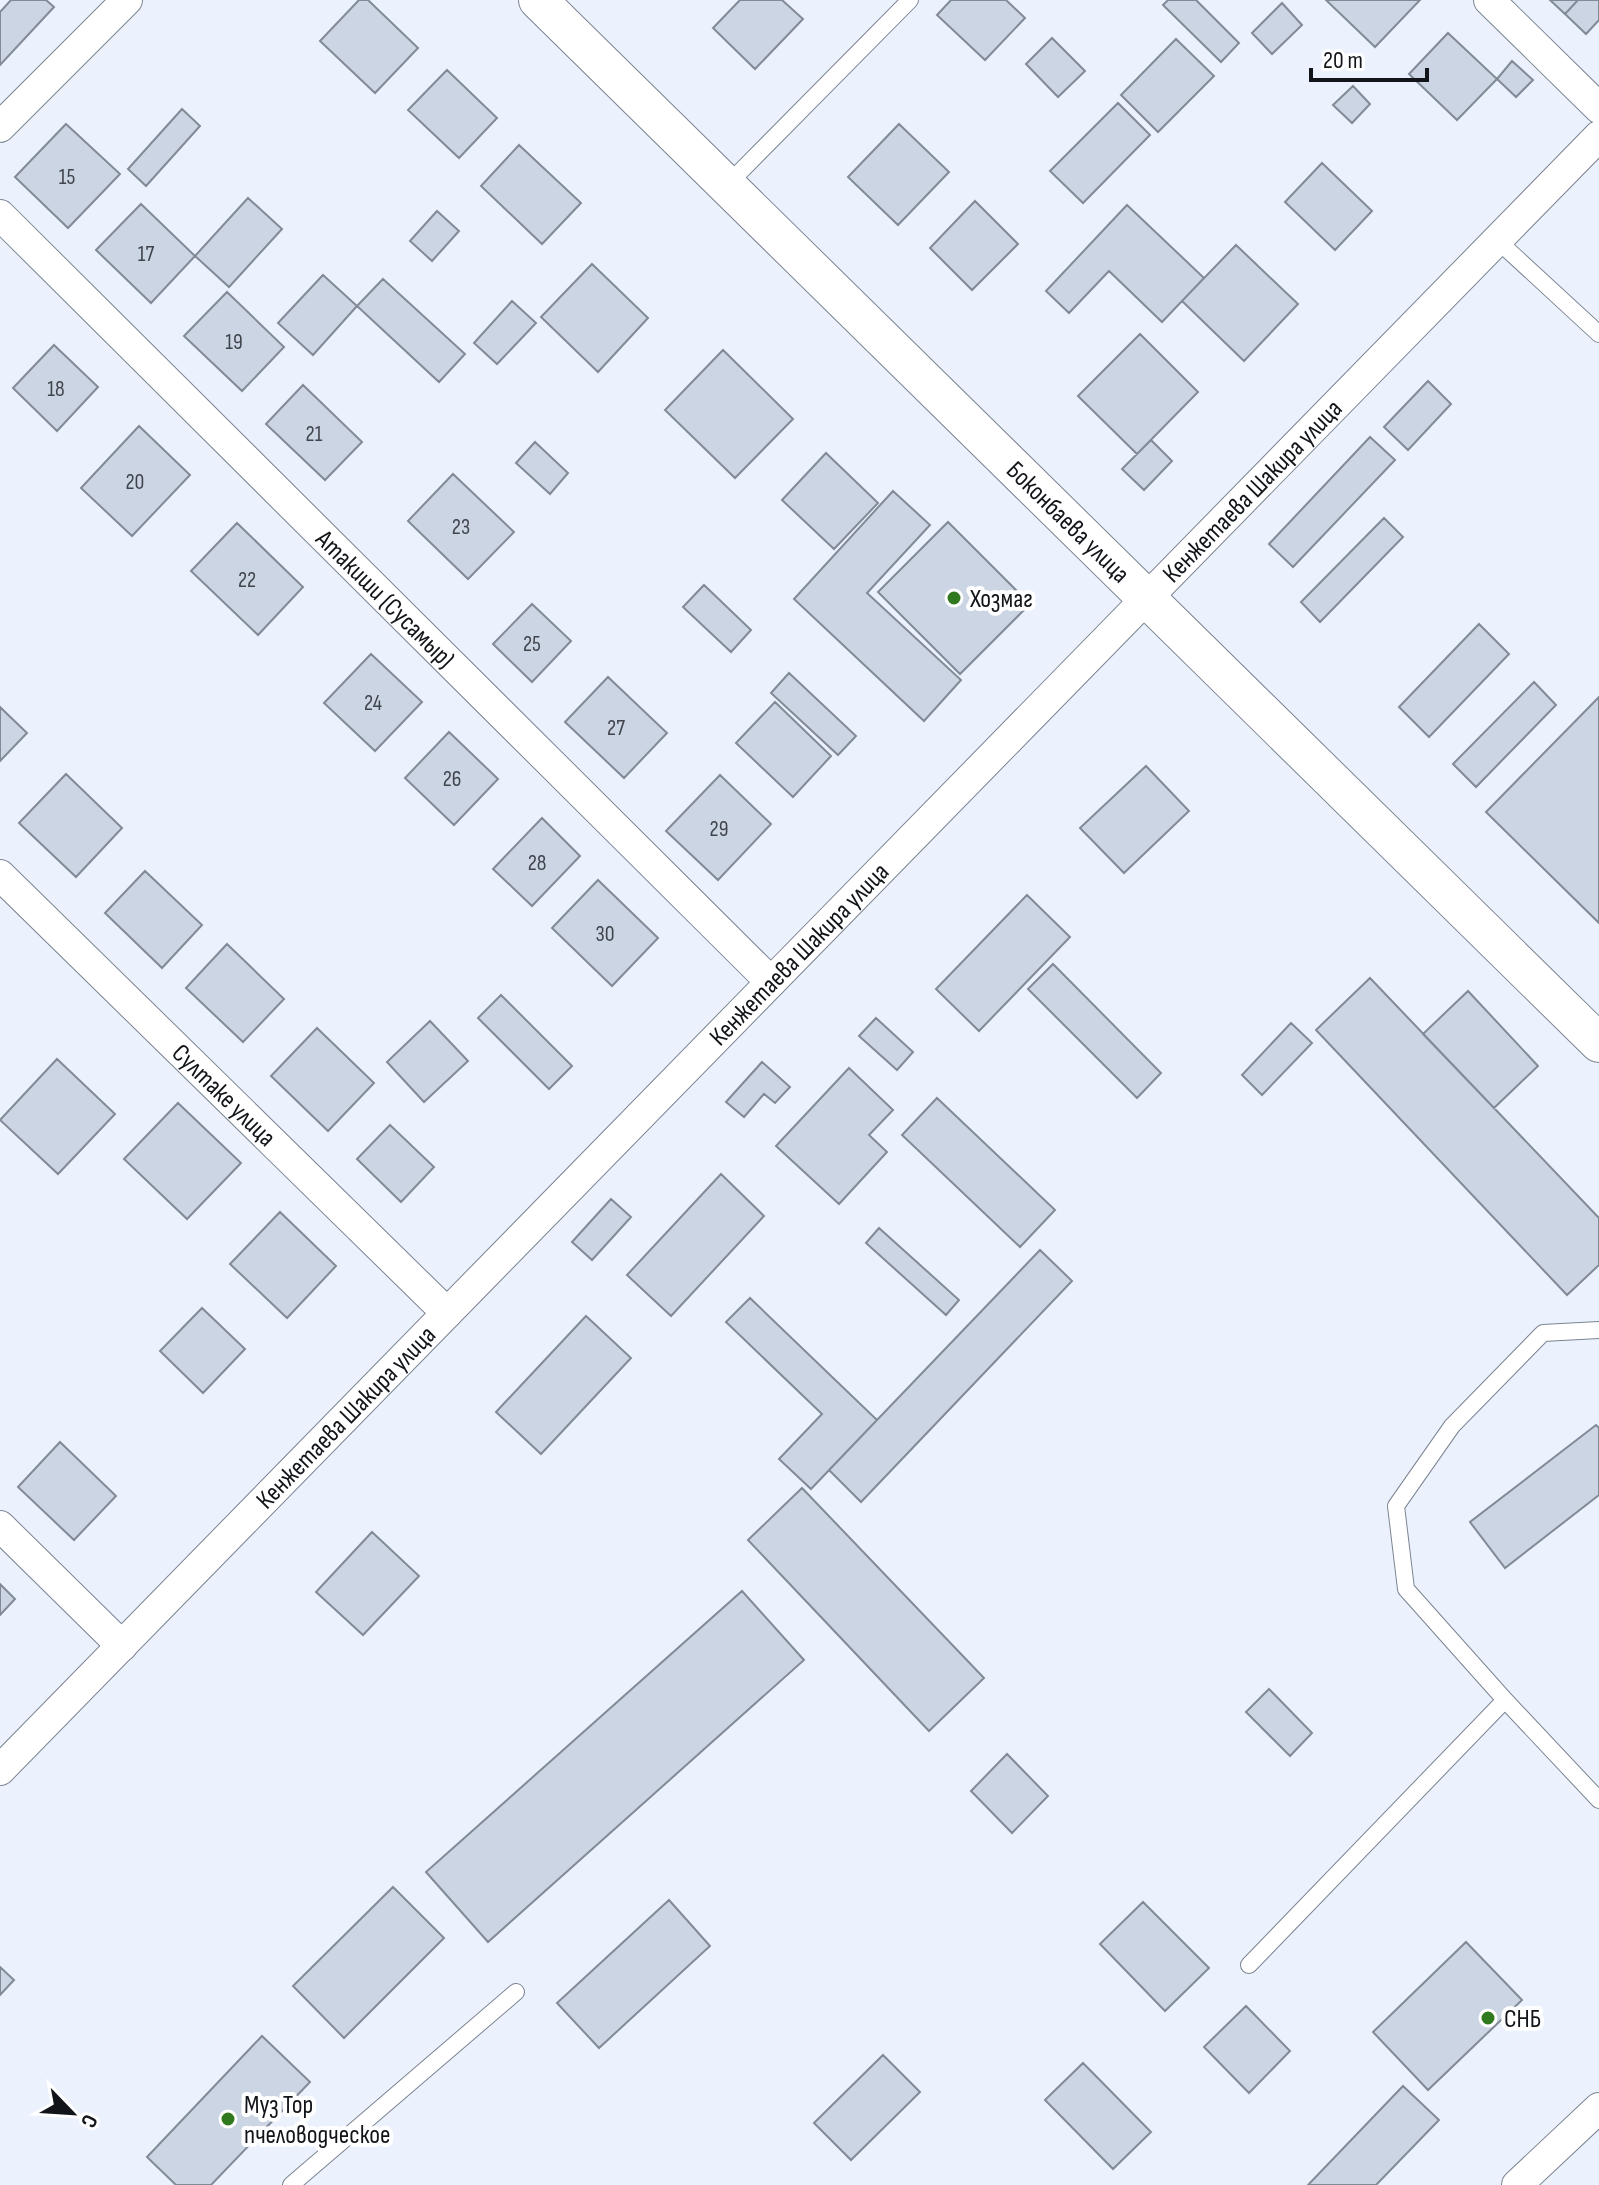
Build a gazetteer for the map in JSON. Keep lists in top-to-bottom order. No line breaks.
{"streets":{"street":["Кенжетаева Шакира улица","Боконбаева улица","Атакиши (Сусамыр)","Султаке улица"]},"crossings":[["Кенжетаева Шакира улица","Боконбаева улица"],["Кенжетаева Шакира улица","Атакиши (Сусамыр)"],["Кенжетаева Шакира улица","Султаке улица"]],"places":["Хозмаг","СНБ","Муз Тор пчеловодческое"],"house_numbers":["15","17","19","18","21","20","23","22","25","24","27","26","29","28","30"],"scale_bar":"20 m","north":"bottom right"}
